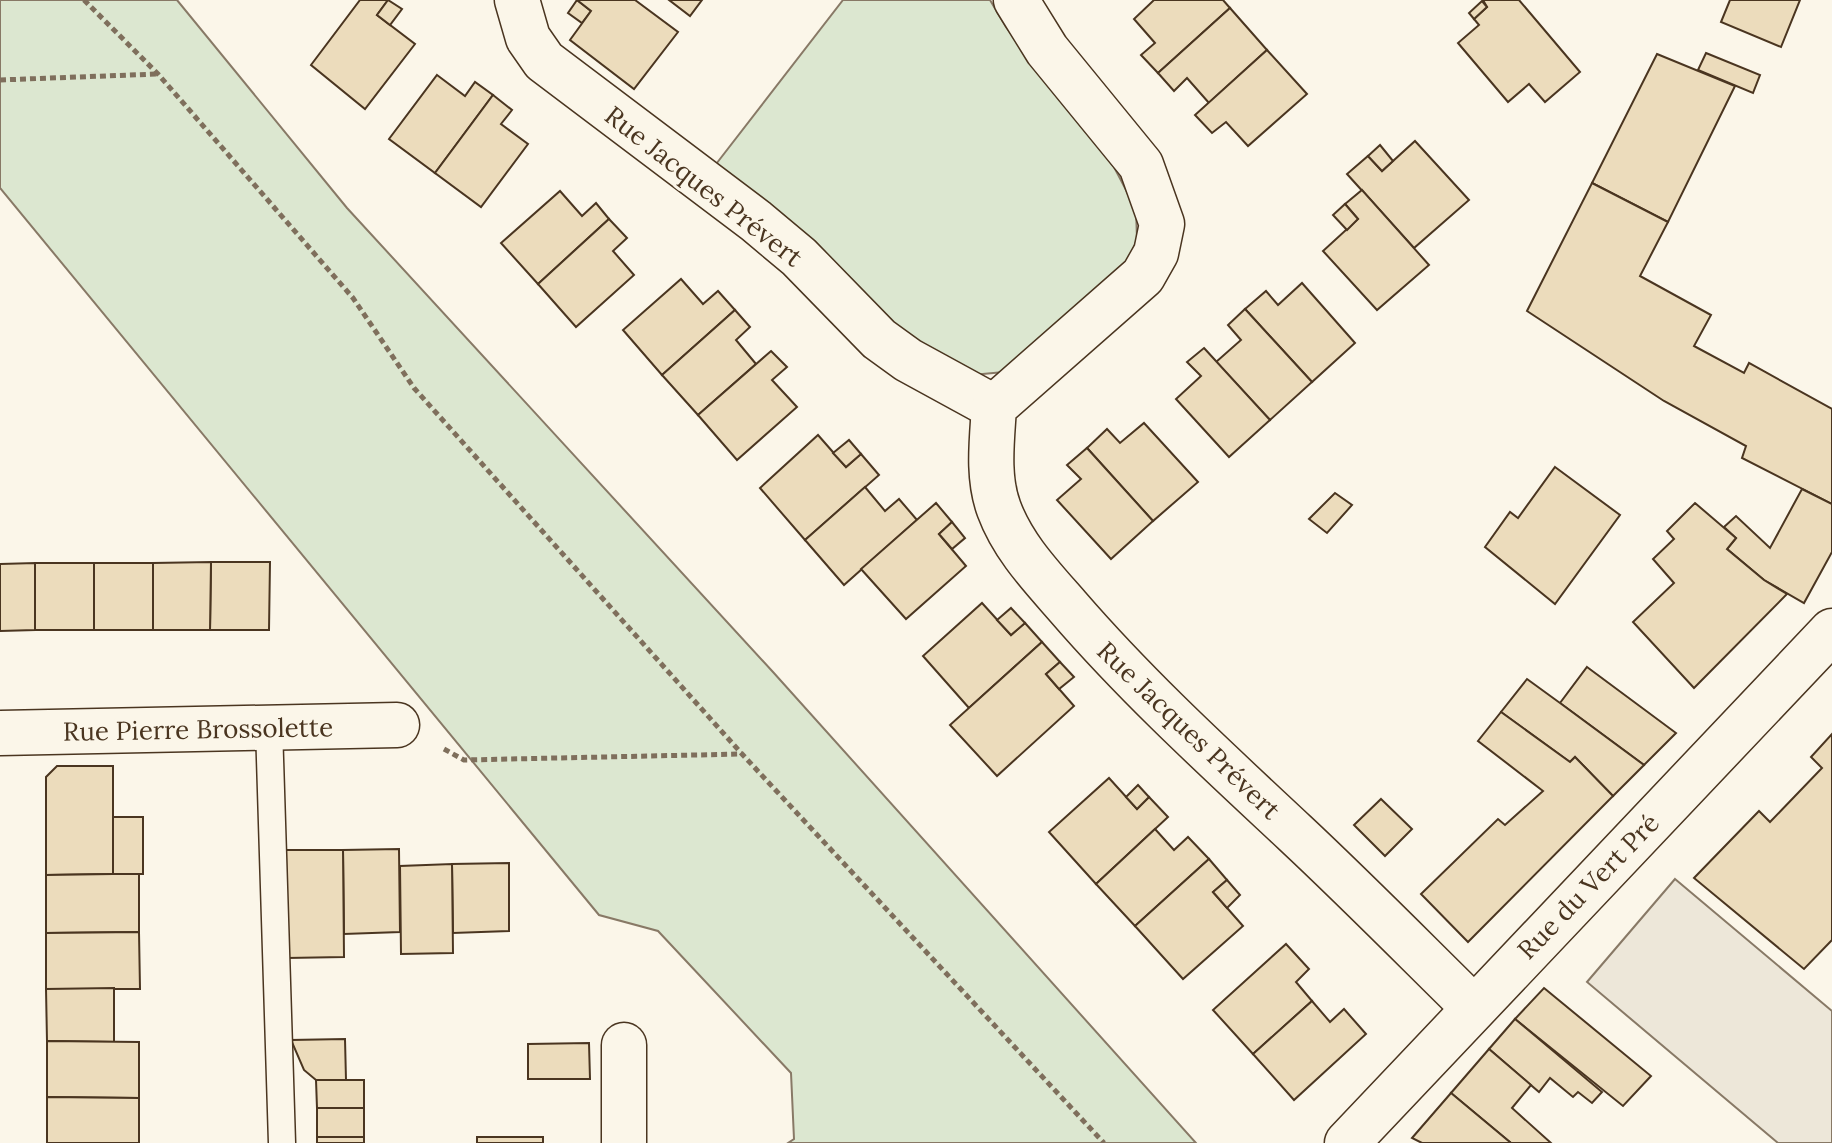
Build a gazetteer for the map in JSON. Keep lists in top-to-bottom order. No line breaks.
{"streets":{"street":["Rue Jacques Prévert","Rue Pierre Brossolette","Rue du Vert Pré"]},"crossings":[["Rue Jacques Prévert","Rue du Vert Pré"]]}
